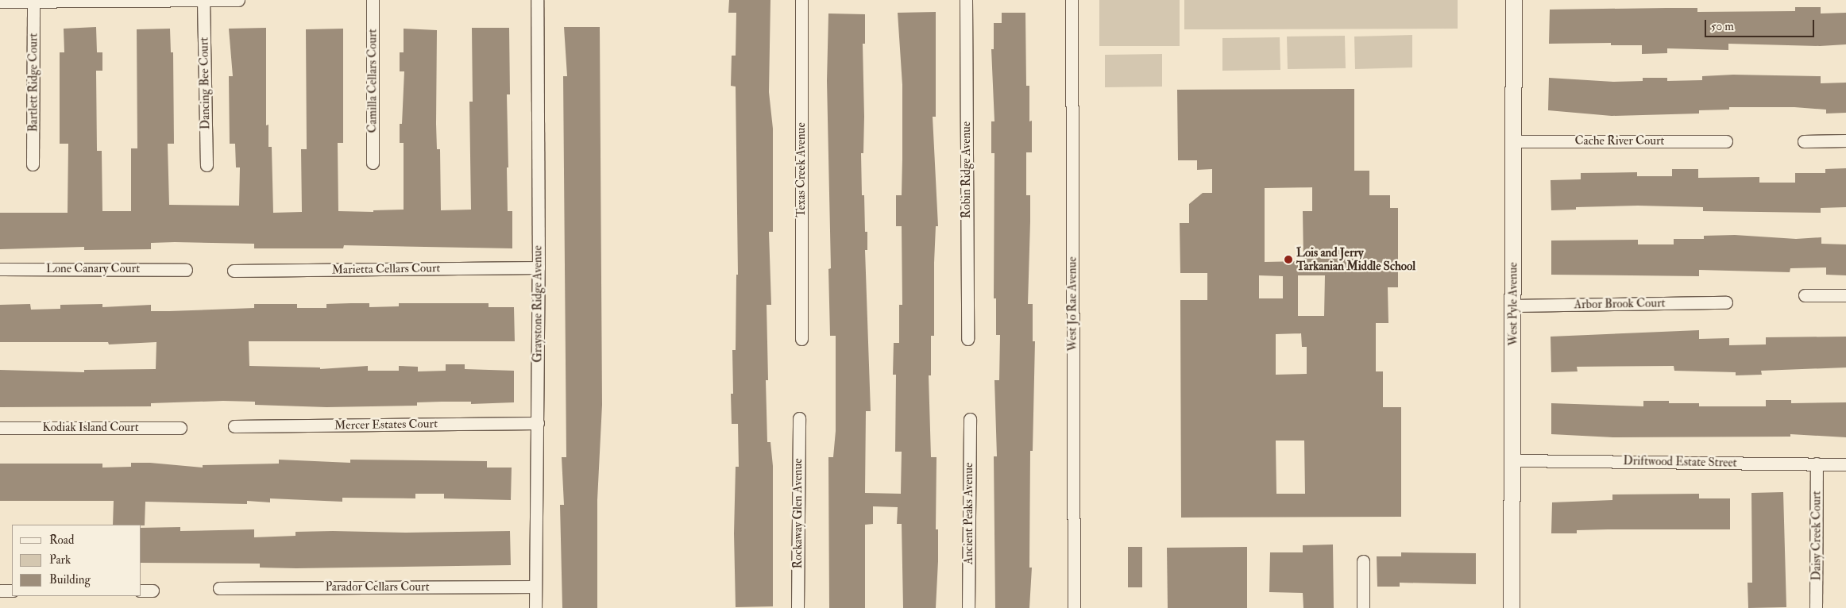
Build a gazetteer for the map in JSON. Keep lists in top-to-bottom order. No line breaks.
{"streets":{"street":["Camilla Cellars Court","Bartlett Ridge Court","Dancing Bee Court","Cache River Court","Texas Creek Avenue","Robin Ridge Avenue","Lone Canary Court","Marietta Cellars Court","Graystone Ridge Avenue","West Jo Rae Avenue","West Pyle Avenue","Arbor Brook Court","Mercer Estates Court","Kodiak Island Court","Driftwood Estate Street","Rockaway Glen Avenue","Ancient Peaks Avenue","Daisy Creek Court","Parador Cellars Court"]},"crossings":[["Cache River Court","West Pyle Avenue"],["Marietta Cellars Court","Graystone Ridge Avenue"],["Graystone Ridge Avenue","Mercer Estates Court"],["Graystone Ridge Avenue","Parador Cellars Court"],["West Pyle Avenue","Arbor Brook Court"],["West Pyle Avenue","Driftwood Estate Street"],["Driftwood Estate Street","Daisy Creek Court"]],"places":["Lois and Jerry Tarkanian Middle School"],"legend":["Road","Park","Building"],"scale_bar":"50 m"}
